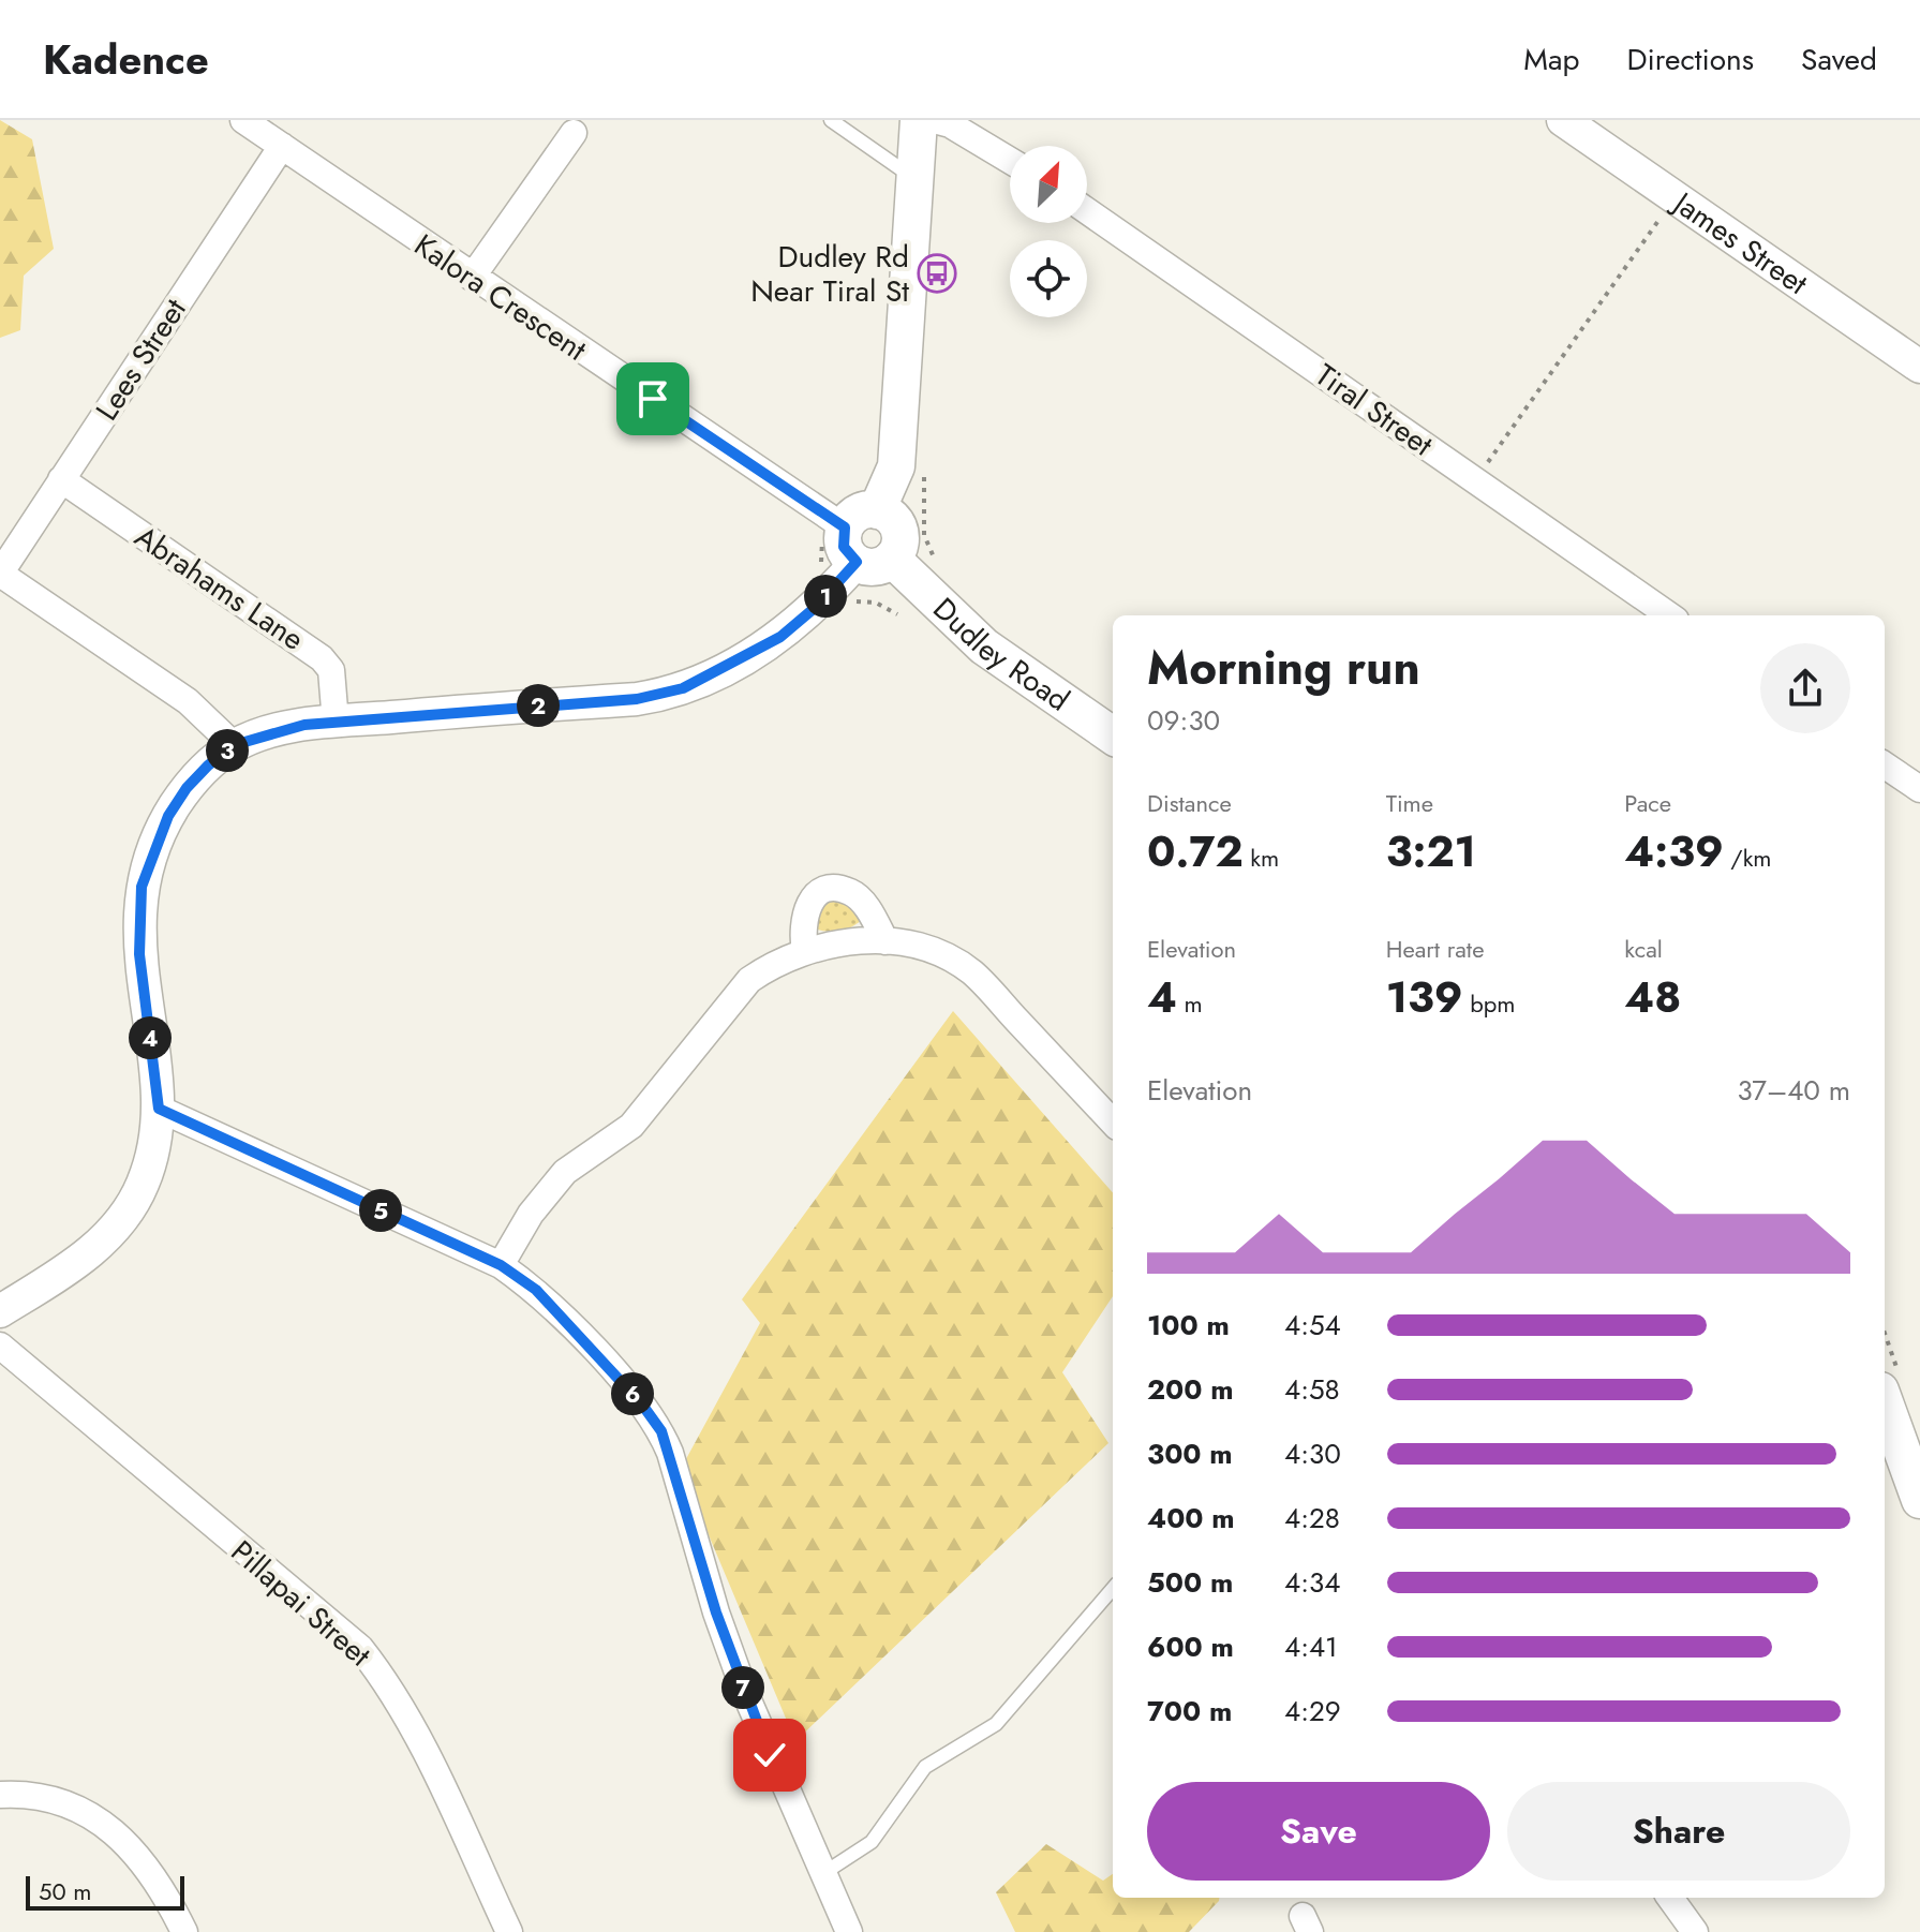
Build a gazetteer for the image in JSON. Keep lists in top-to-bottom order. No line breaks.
{"streets":{"main road":["Dudley Road"],"street":["James Street","Kalora Crescent","Lees Street","Tiral Street","Abrahams Lane","Pillapai Street"]},"crossings":[["Kalora Crescent","Lees Street"],["Kalora Crescent","Dudley Road"],["Lees Street","Abrahams Lane"]],"places":{"bus stop":["Dudley Rd Near Tiral St"]},"scale_bar":"50 m","north":"top right","page":{"header":"Kadence","nav":["Map","Directions","Saved"],"pins":["1","2","3","4","5","6","7"],"heading":["Morning run","09:30"],"stats":[["Distance","0.72 km"],["Time","3:21"],["Pace","4:39 /km"],["Elevation","4 m"],["Heart rate","139 bpm"],["kcal","48"]],"chart":["Elevation","37–40 m"],"list":[{"name":"100 m","note":"4:54"},{"name":"200 m","note":"4:58"},{"name":"300 m","note":"4:30"},{"name":"400 m","note":"4:28"},{"name":"500 m","note":"4:34"},{"name":"600 m","note":"4:41"},{"name":"700 m","note":"4:29"}],"buttons":["Save","Share"],"scale":"50 m"}}
